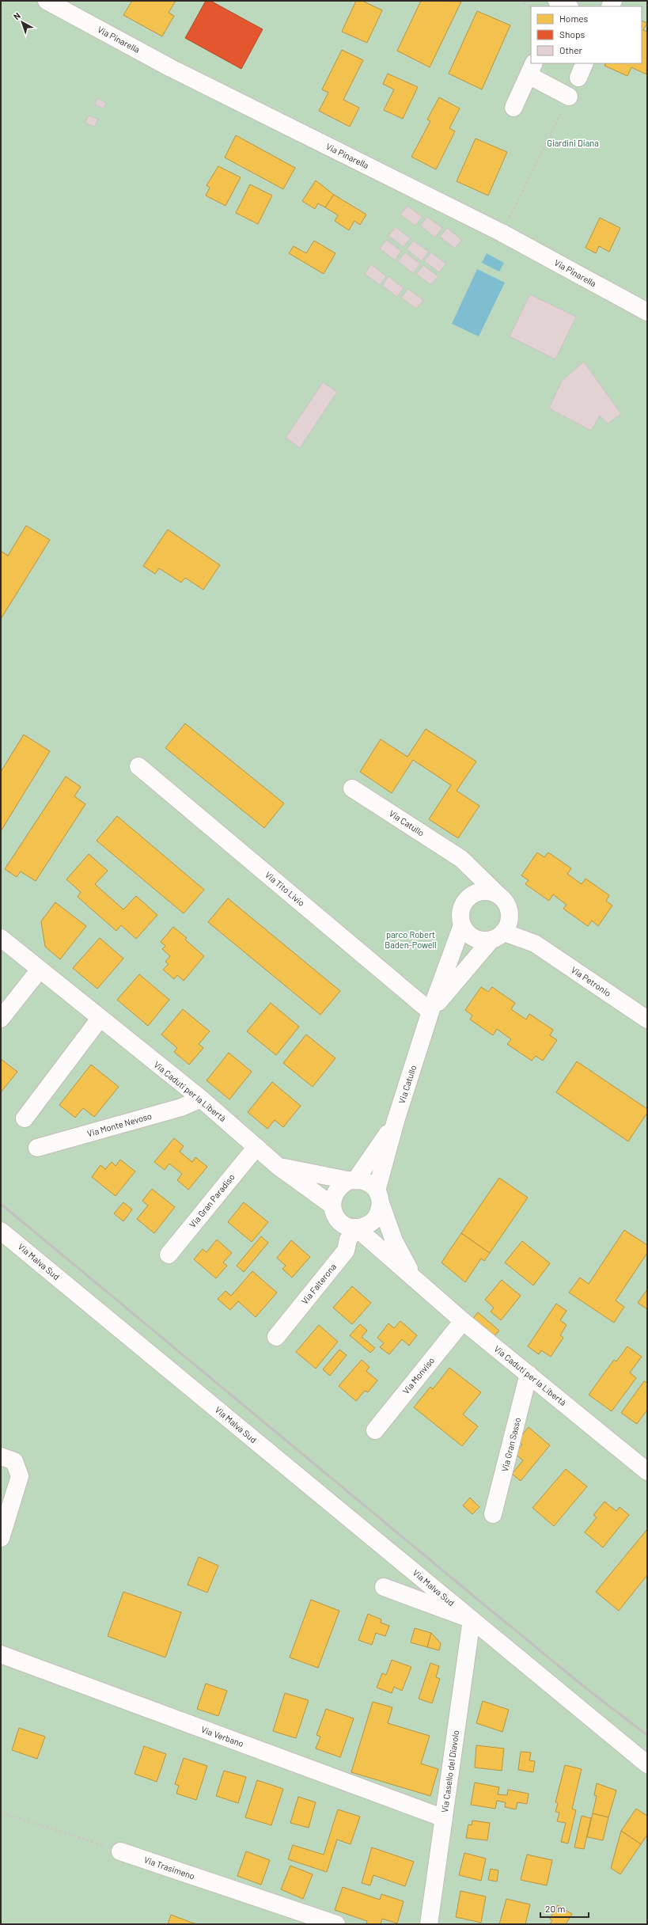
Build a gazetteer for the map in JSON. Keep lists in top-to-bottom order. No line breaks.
{"streets":{"street":["Via Pinarella","Via Catullo","Via Tito Livio","Via Petronio","Via Caduti per la Libertà","Via Monte Nevoso","Via Gran Paradiso","Via Malva Sud","Via Falterona","Via Monviso","Via Gran Sasso","Via Verbano","Via Casello del Diavolo","Via Trasimeno"]},"crossings":[["Via Catullo","Via Tito Livio"],["Via Catullo","Via Petronio"],["Via Caduti per la Libertà","Via Monte Nevoso"],["Via Caduti per la Libertà","Via Gran Paradiso"],["Via Caduti per la Libertà","Via Falterona"],["Via Caduti per la Libertà","Via Monviso"],["Via Caduti per la Libertà","Via Gran Sasso"],["Via Malva Sud","Via Casello del Diavolo"],["Via Verbano","Via Casello del Diavolo"]],"parks":["Giardini Diana","parco Robert Baden-Powell"],"legend":["Homes","Shops","Other"],"scale_bar":"20 m","north":"top left"}
